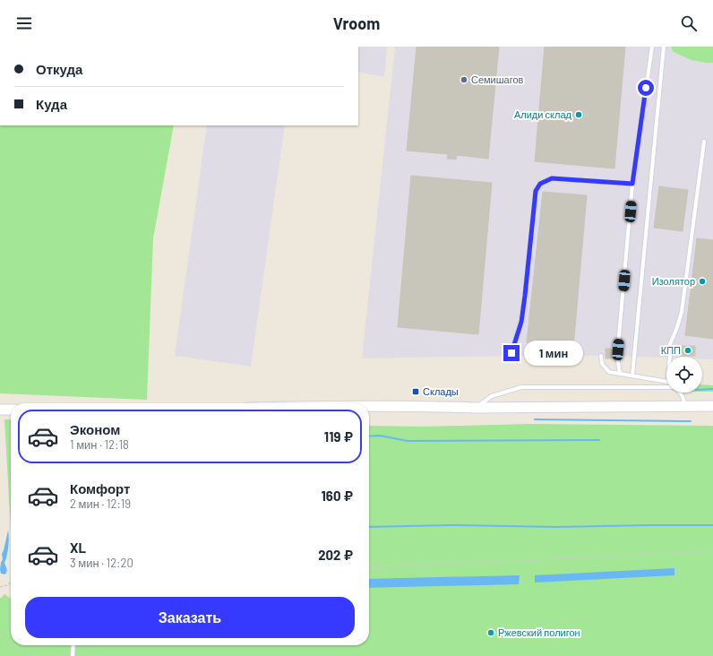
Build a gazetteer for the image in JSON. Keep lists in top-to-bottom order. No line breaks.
{"places":{"other":["Семишагов","Алиди склад","Изолятор","КПП","Ржевский полигон"],"transit":["Склады"]},"page":{"header":"Vroom","banner":["Откуда","Куда"],"bubble":"1 мин","list":[{"name":"Эконом","note":"1 мин · 12:18","value":"119 ₽"},{"name":"Комфорт","note":"2 мин · 12:19","value":"160 ₽"},{"name":"XL","note":"3 мин · 12:20","value":"202 ₽"}],"buttons":"Заказать"}}
